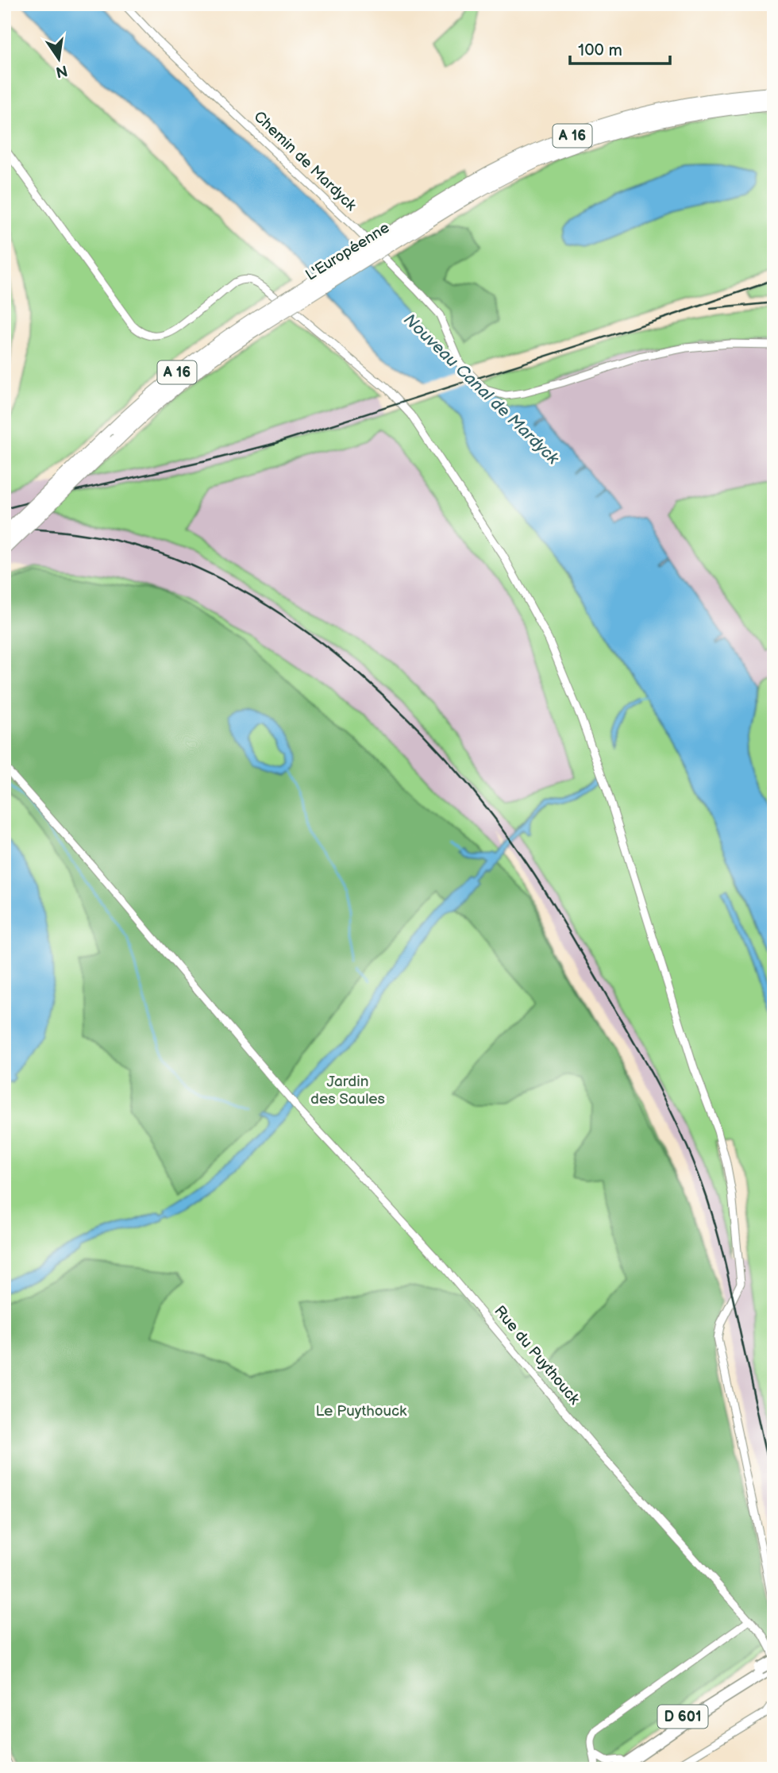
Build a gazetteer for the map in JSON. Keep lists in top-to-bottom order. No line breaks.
{"streets":{"highway":["A 16","L'Européenne"],"main road":["D 601"],"street":["Chemin de Mardyck","Rue du Puythouck"]},"crossings":[["Rue du Puythouck","D 601"]],"water":["Nouveau Canal de Mardyck"],"parks":["Jardin des Saules","Le Puythouck"],"scale_bar":"100 m","north":"bottom"}
